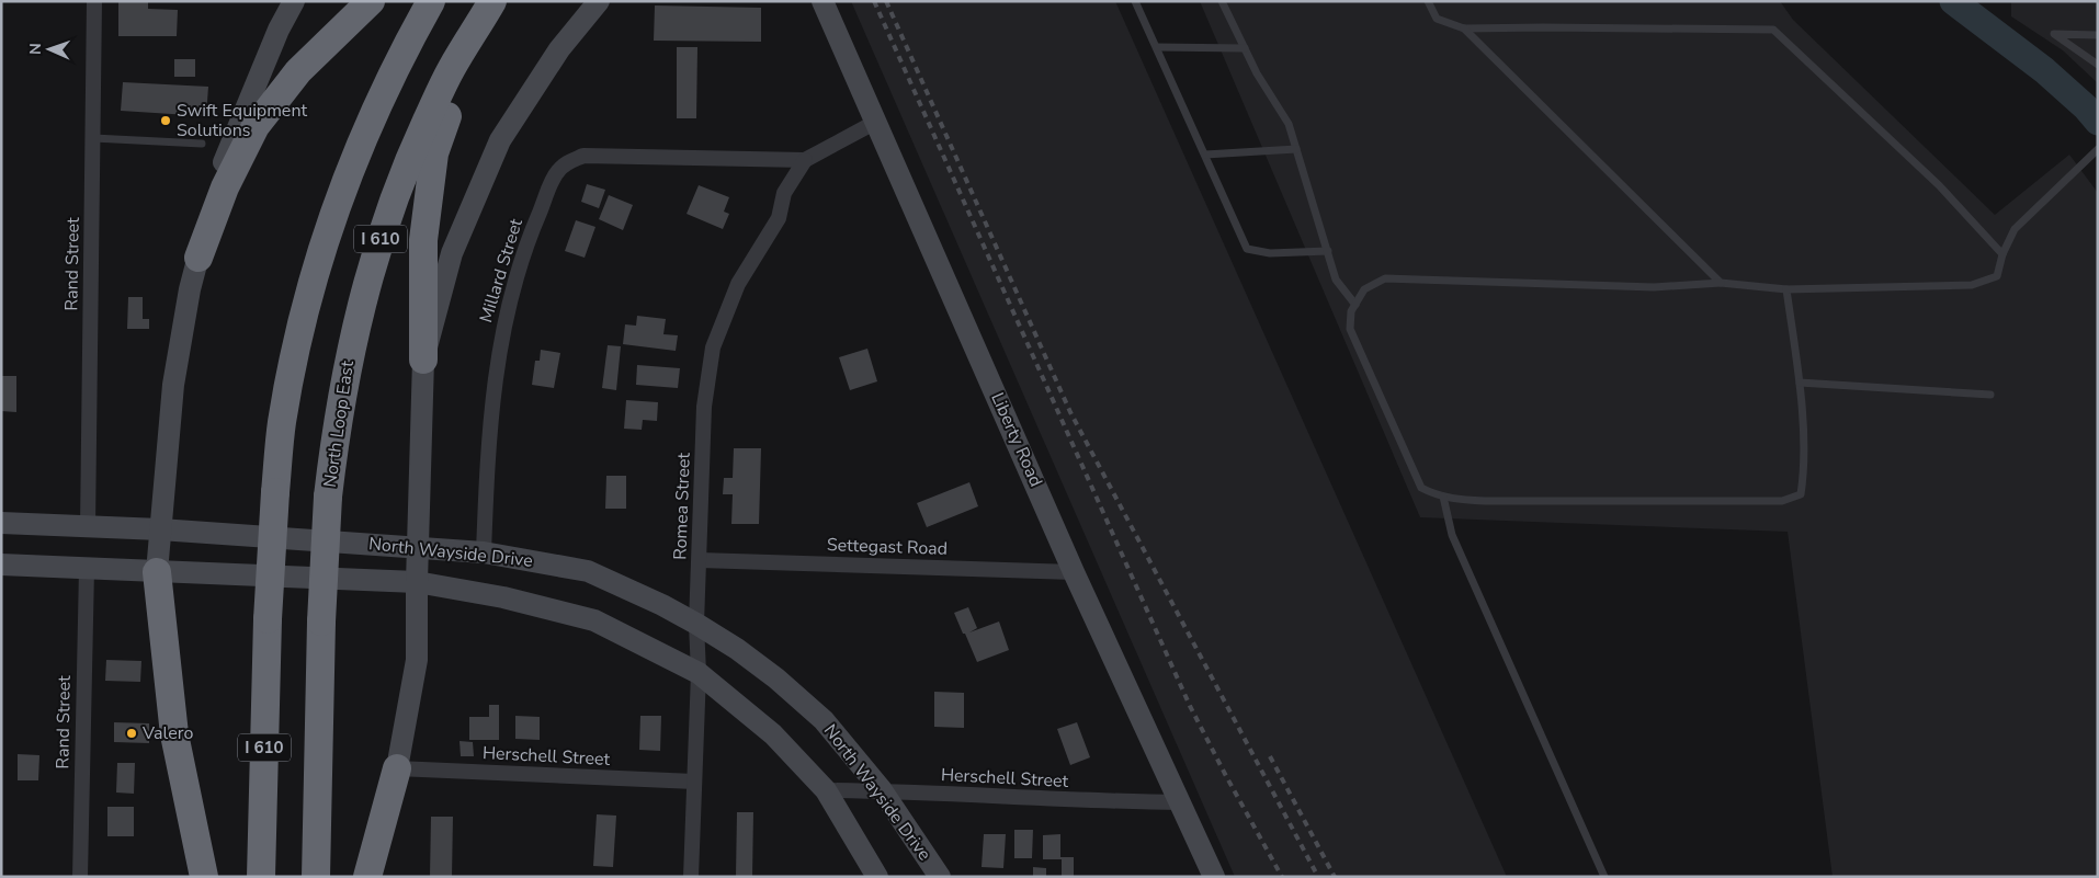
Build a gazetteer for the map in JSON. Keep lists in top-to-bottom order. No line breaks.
{"streets":{"highway":["I 610","North Loop East"],"main road":["Liberty Road","North Wayside Drive"],"street":["Rand Street","Millard Street","Romea Street","Settegast Road","Herschell Street"]},"crossings":[["Rand Street","North Wayside Drive"],["Millard Street","Liberty Road"],["Millard Street","Romea Street"],["Millard Street","North Wayside Drive"],["Liberty Road","Settegast Road"],["Liberty Road","Herschell Street"],["Romea Street","Settegast Road"],["Romea Street","North Wayside Drive"],["Romea Street","Herschell Street"],["North Wayside Drive","Herschell Street"]],"places":["Swift Equipment Solutions","Valero"],"north":"left"}
